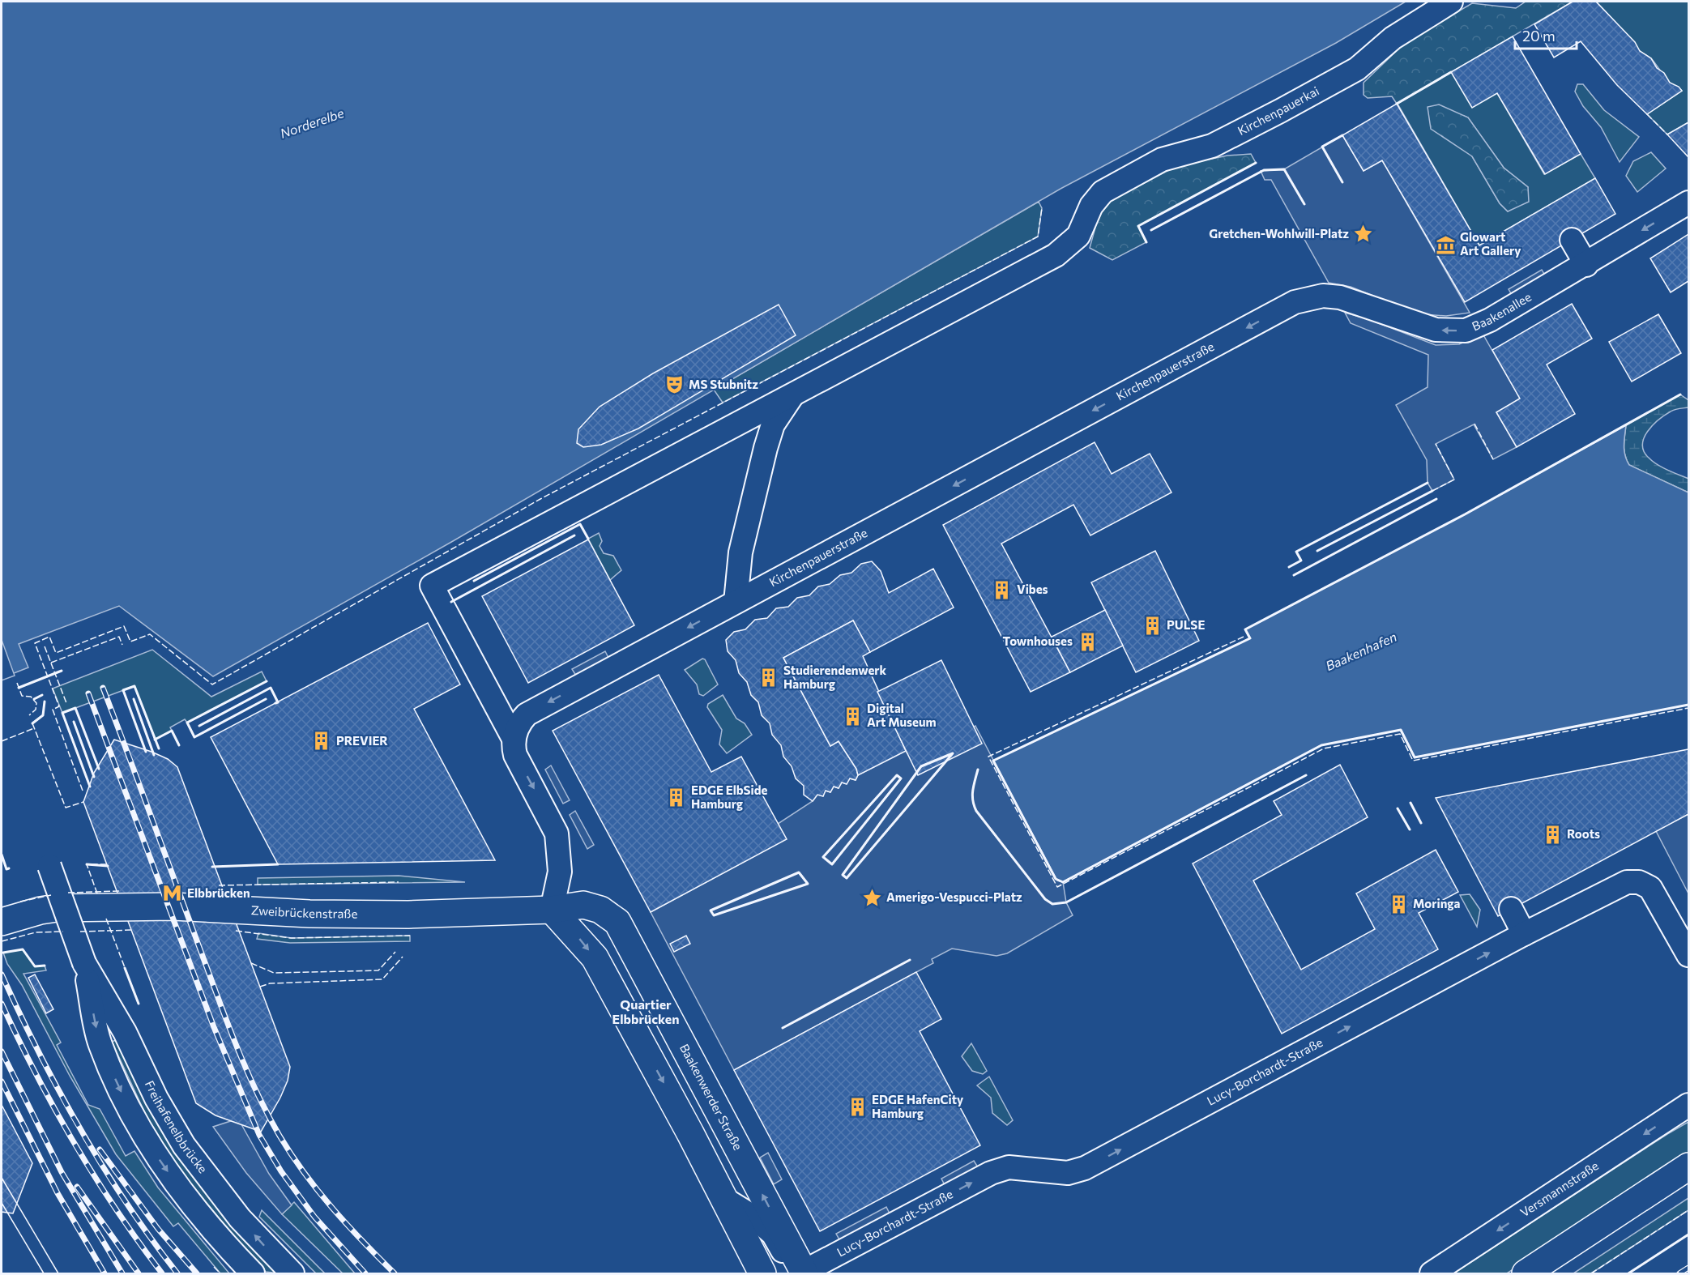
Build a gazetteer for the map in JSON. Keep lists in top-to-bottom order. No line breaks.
{"streets":{"main road":["Zweibrückenstraße","Baakenwerder Straße"],"street":["Kirchenpauerkai","Baakenallee","Kirchenpauerstraße","Lucy-Borchardt-Straße","Freihafenelbbrücke","Versmannstraße"]},"crossings":[["Baakenallee","Kirchenpauerstraße"],["Zweibrückenstraße","Baakenwerder Straße"],["Lucy-Borchardt-Straße","Baakenwerder Straße"]],"one_way":["Baakenallee","Kirchenpauerstraße","Lucy-Borchardt-Straße","Versmannstraße"],"districts":["Quartier Elbbrücken"],"water":["Norderelbe","Baakenhafen"],"places":{"place":["Gretchen-Wohlwill-Platz","Amerigo-Vespucci-Platz"],"museum":["Glowart Art Gallery"],"theatre":["MS Stubnitz"],"building":["Vibes","PULSE","Townhouses","Studierendenwerk Hamburg","Digital Art Museum","PREVIER","EDGE ElbSide Hamburg","Roots","Moringa","EDGE HafenCity Hamburg"],"metro station":["Elbbrücken"]},"scale_bar":"20 m"}
